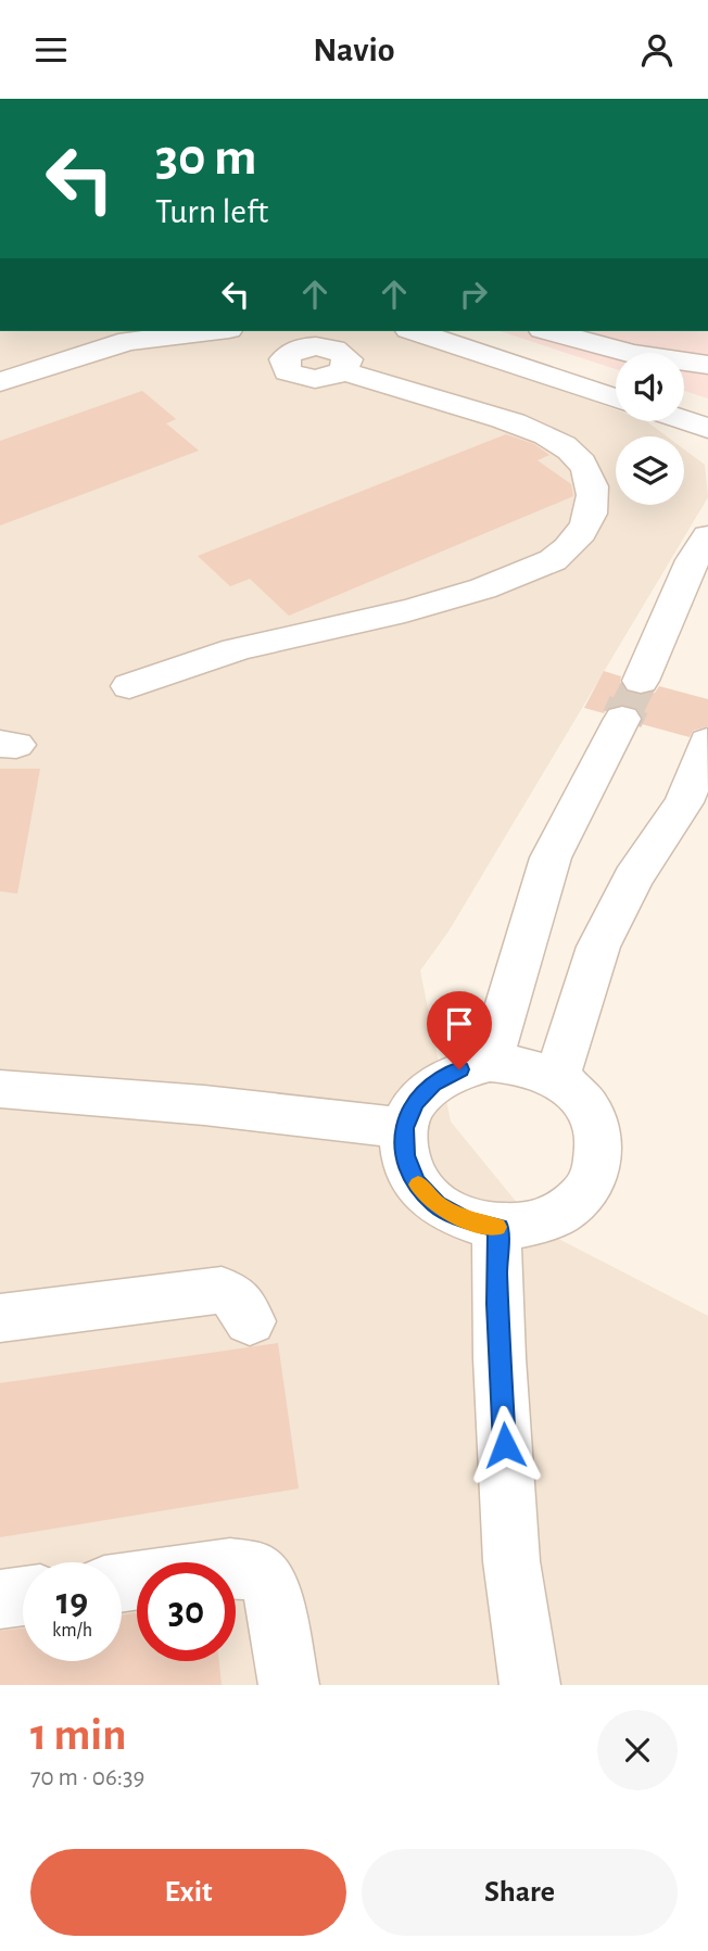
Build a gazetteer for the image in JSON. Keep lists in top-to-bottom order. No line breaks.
{"page":{"header":"Navio","turn":["30 m","Turn left"],"speed":"19 km/h","limit":"30","heading":["1 min","70 m · 06:39"],"buttons":["Exit","Share"]}}
